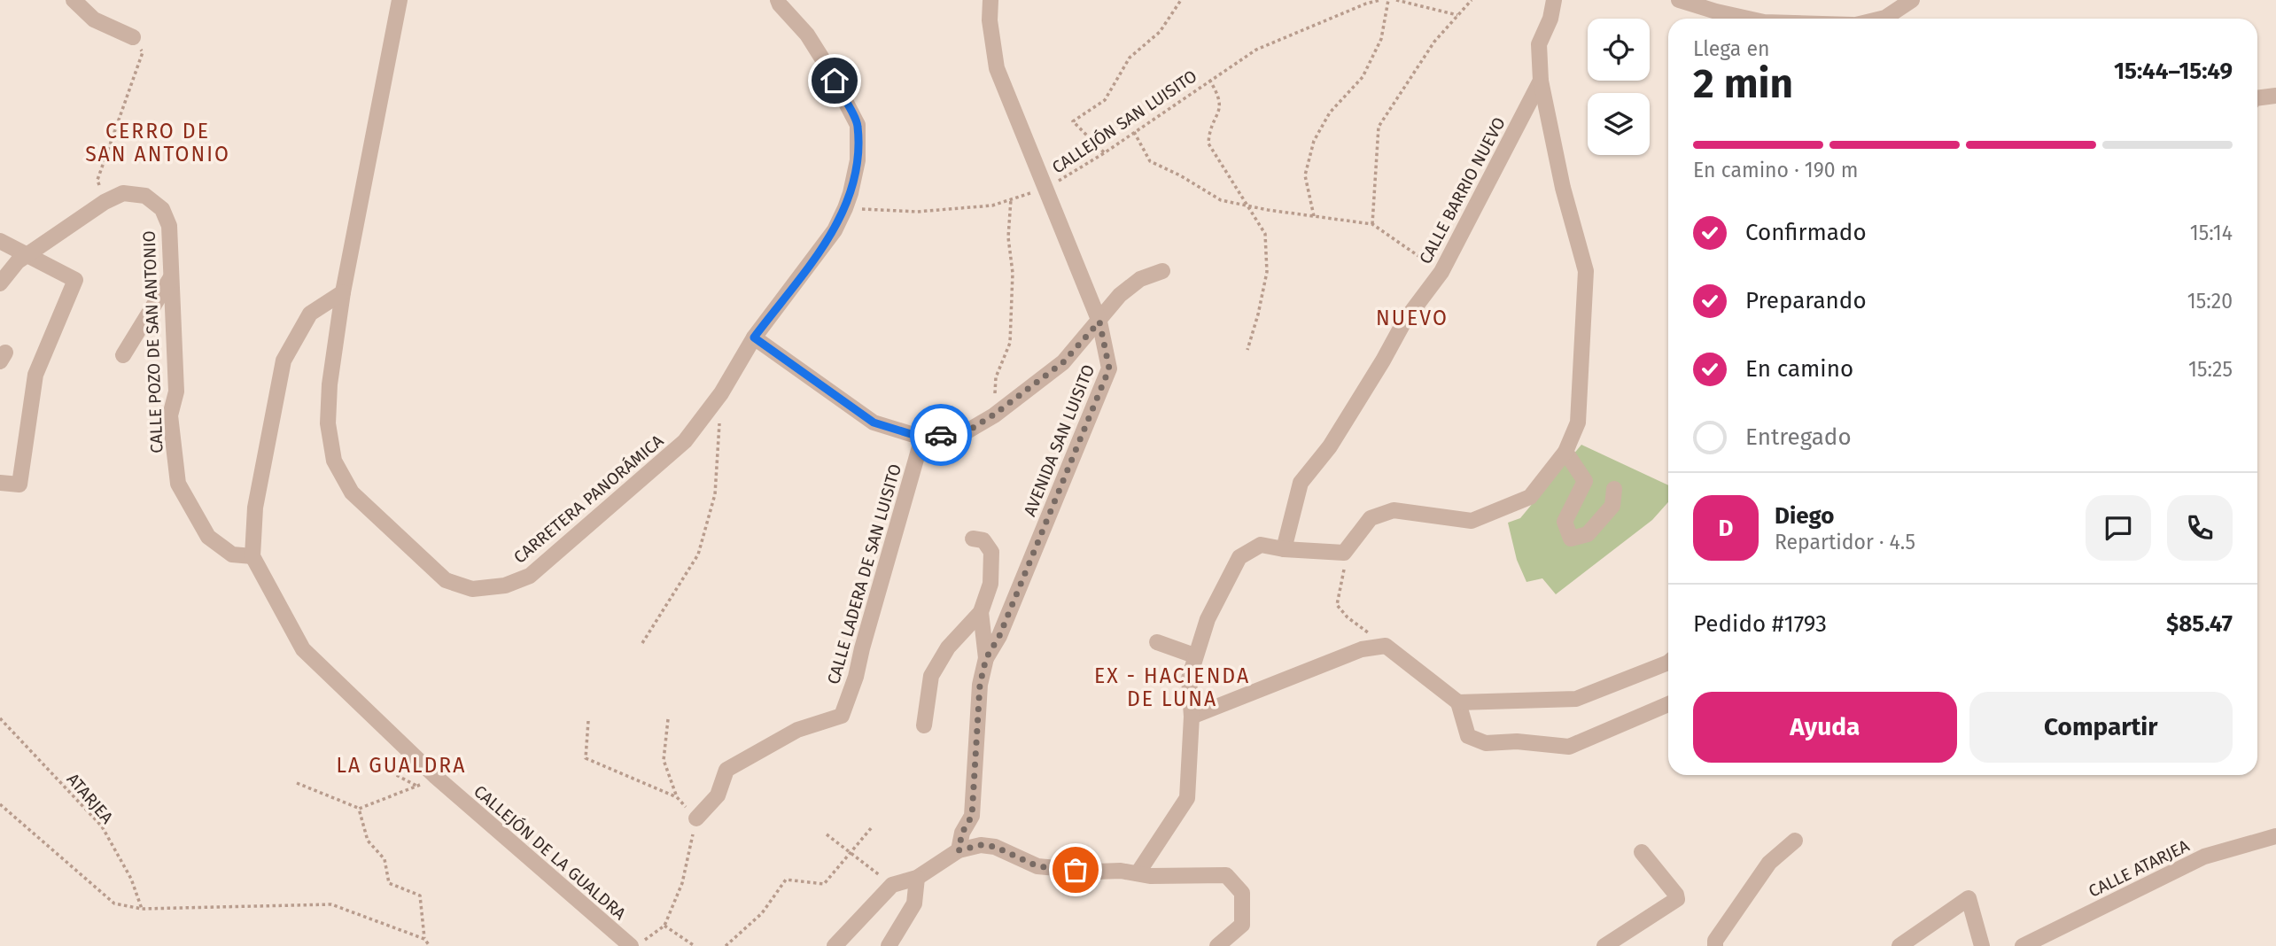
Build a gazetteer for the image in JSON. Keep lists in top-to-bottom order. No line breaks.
{"streets":{"street":["CALLE BARRIO NUEVO","CALLE POZO DE SAN ANTONIO","AVENIDA SAN LUISITO","CARRETERA PANORÁMICA","CALLE LADERA DE SAN LUISITO","CALLEJÓN DE LA GUALDRA","CALLE ATARJEA"],"path":["CALLEJÓN SAN LUISITO","ATARJEA"]},"crossings":[["CALLEJÓN SAN LUISITO","AVENIDA SAN LUISITO"],["CALLEJÓN SAN LUISITO","CARRETERA PANORÁMICA"],["CALLE POZO DE SAN ANTONIO","CALLEJÓN DE LA GUALDRA"]],"districts":["CERRO DE SAN ANTONIO","NUEVO","EX - HACIENDA DE LUNA","LA GUALDRA"],"page":{"heading":["2 min","Llega en","15:44–15:49"],"panel":["Diego","Repartidor · 4.5","Pedido #1793","$85.47"],"bar":"En camino · 190 m","list":[["Confirmado","15:14"],["Preparando","15:20"],["En camino","15:25"],"Entregado"],"round":"D","buttons":["Ayuda","Compartir"]}}
